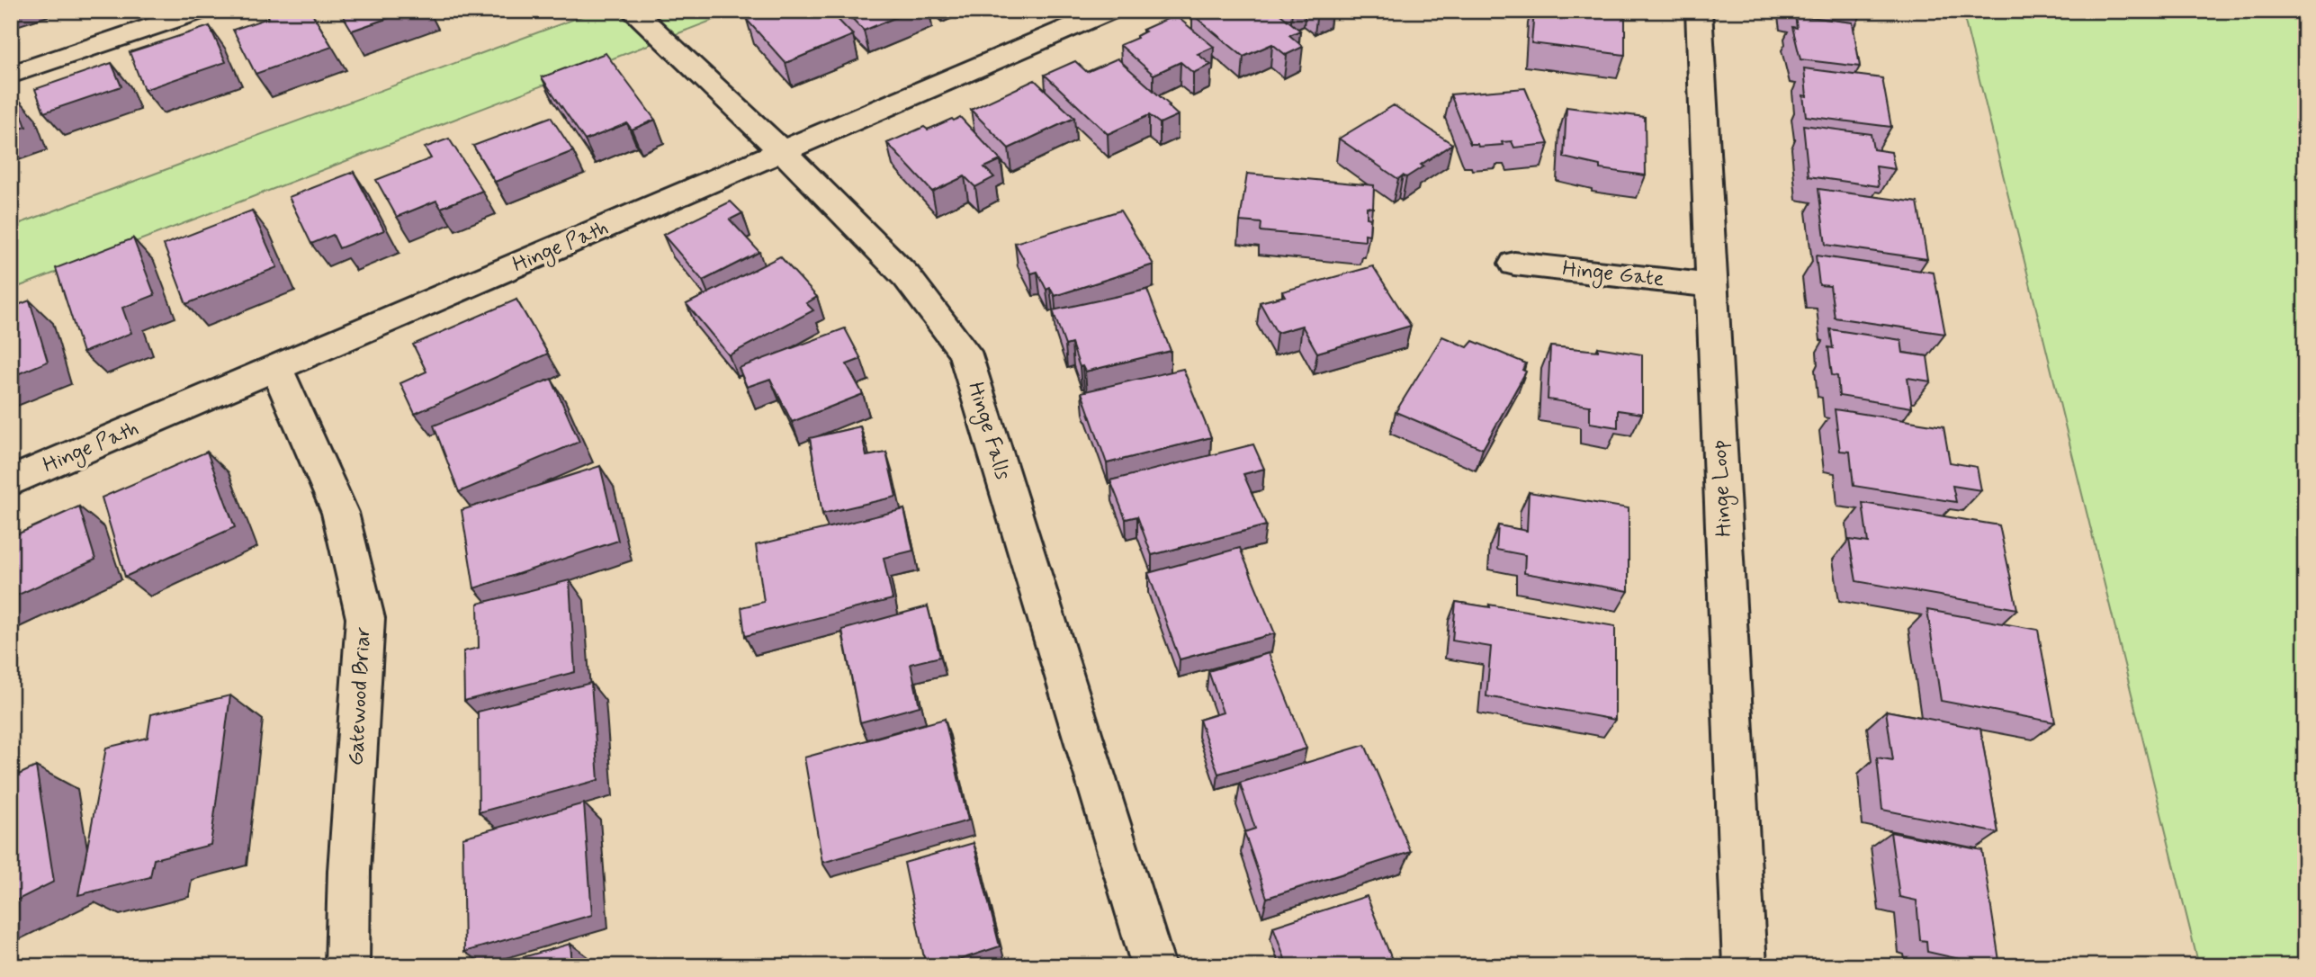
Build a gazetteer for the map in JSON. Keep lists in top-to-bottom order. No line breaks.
{"streets":{"street":["Hinge Path","Hinge Gate","Hinge Falls","Hinge Loop","Gatewood Briar"]},"crossings":[["Hinge Path","Hinge Falls"],["Hinge Path","Gatewood Briar"],["Hinge Gate","Hinge Loop"]]}
